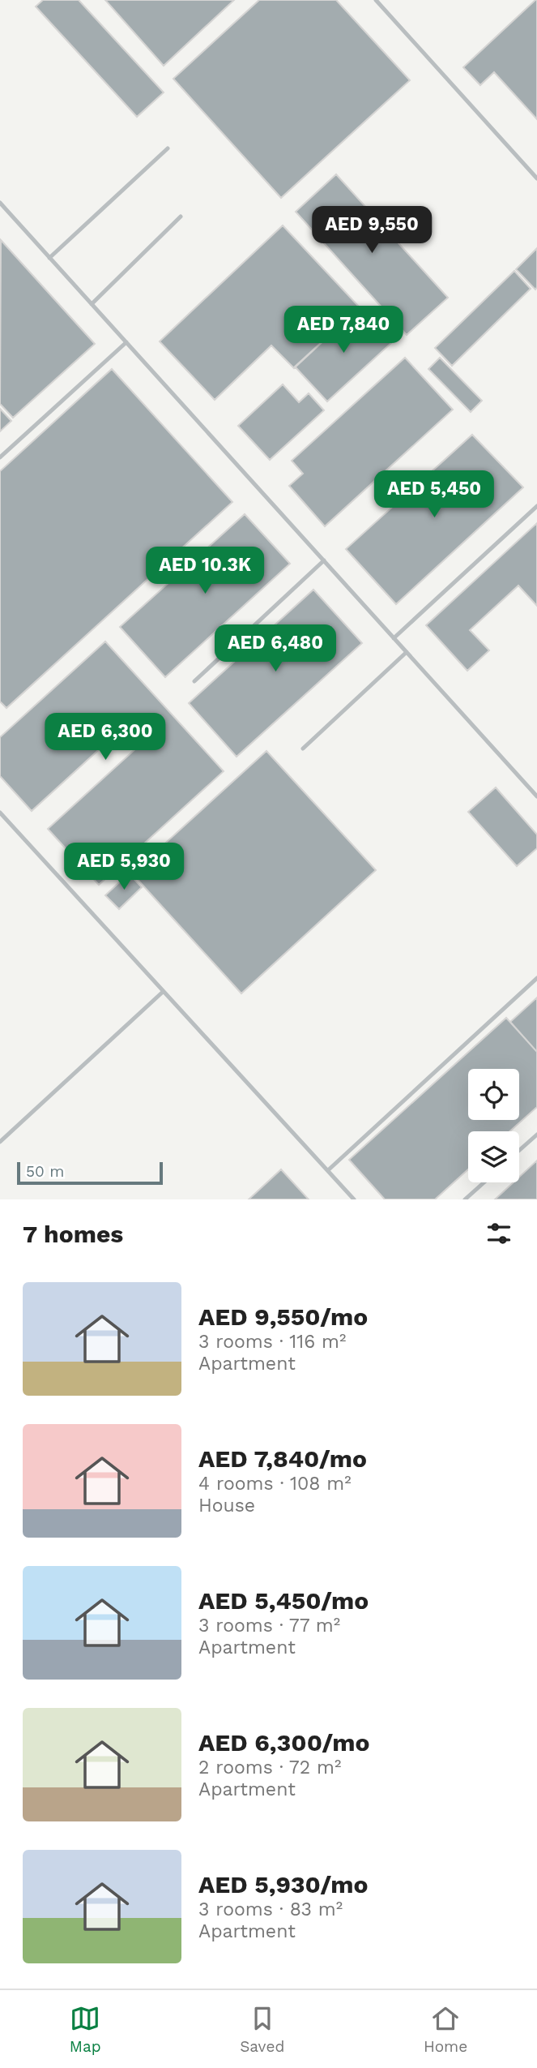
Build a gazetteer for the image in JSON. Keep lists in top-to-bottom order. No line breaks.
{"scale_bar":"50 m","page":{"price":["AED 9,550","AED 7,840","AED 5,450","AED 10.3K","AED 6,480","AED 6,300","AED 5,930"],"scale":"50 m","heading":"7 homes","list":[{"name":"AED 9,550/mo","note":"3 rooms · 116 m² · Apartment"},{"name":"AED 7,840/mo","note":"4 rooms · 108 m² · House"},{"name":"AED 5,450/mo","note":"3 rooms · 77 m² · Apartment"},{"name":"AED 6,300/mo","note":"2 rooms · 72 m² · Apartment"},{"name":"AED 5,930/mo","note":"3 rooms · 83 m² · Apartment"}],"tabs":["Map","Saved","Home"]}}
